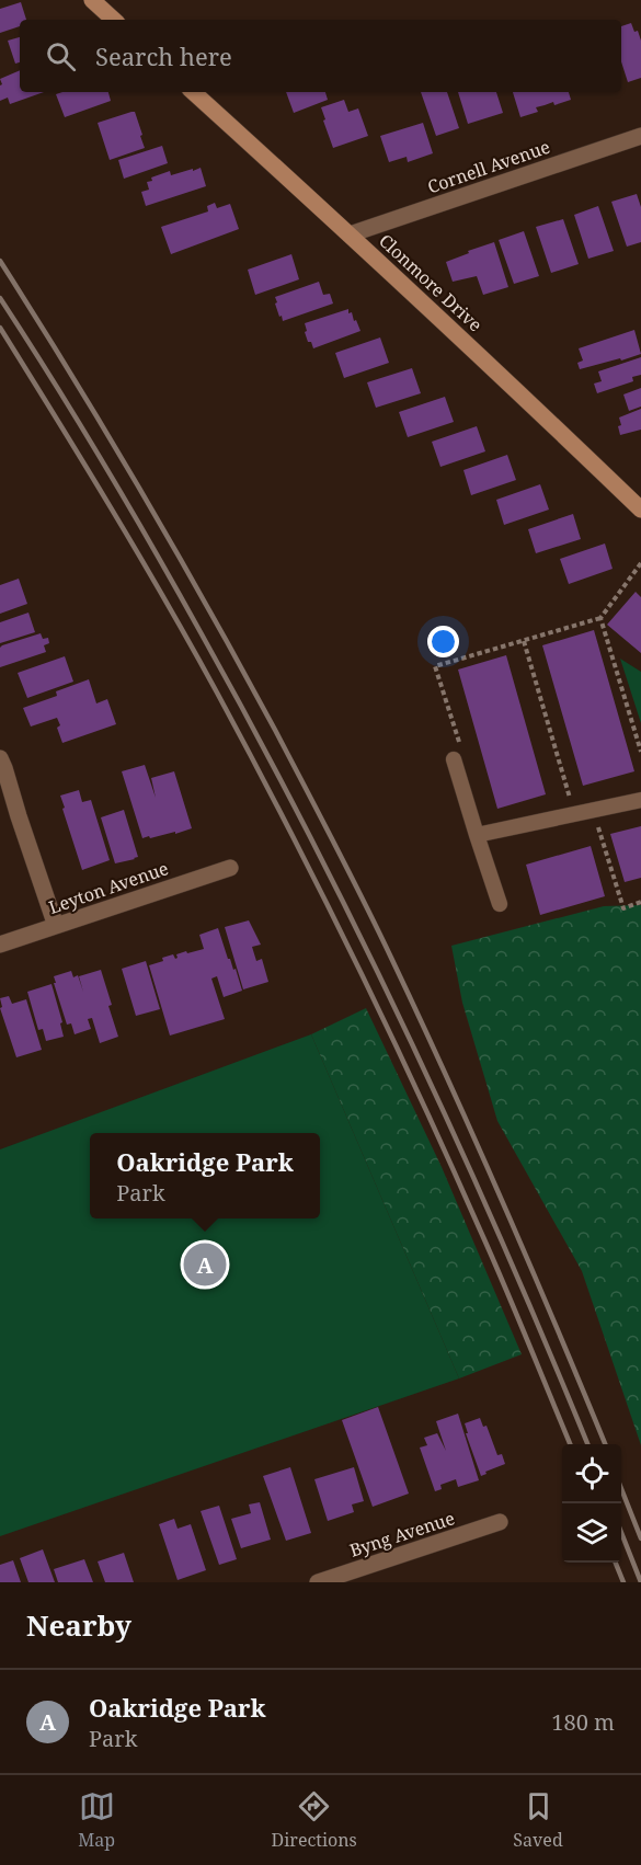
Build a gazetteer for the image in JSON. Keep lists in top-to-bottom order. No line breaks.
{"streets":{"street":["Cornell Avenue","Clonmore Drive","Leyton Avenue","Byng Avenue"]},"crossings":[["Cornell Avenue","Clonmore Drive"]],"page":{"search":"Search here","popup":["Oakridge Park","Park"],"pins":"A","heading":"Nearby","list":[{"mark":"A","name":"Oakridge Park","note":"Park","value":"180 m"}],"nav":["Map","Directions","Saved"]}}
